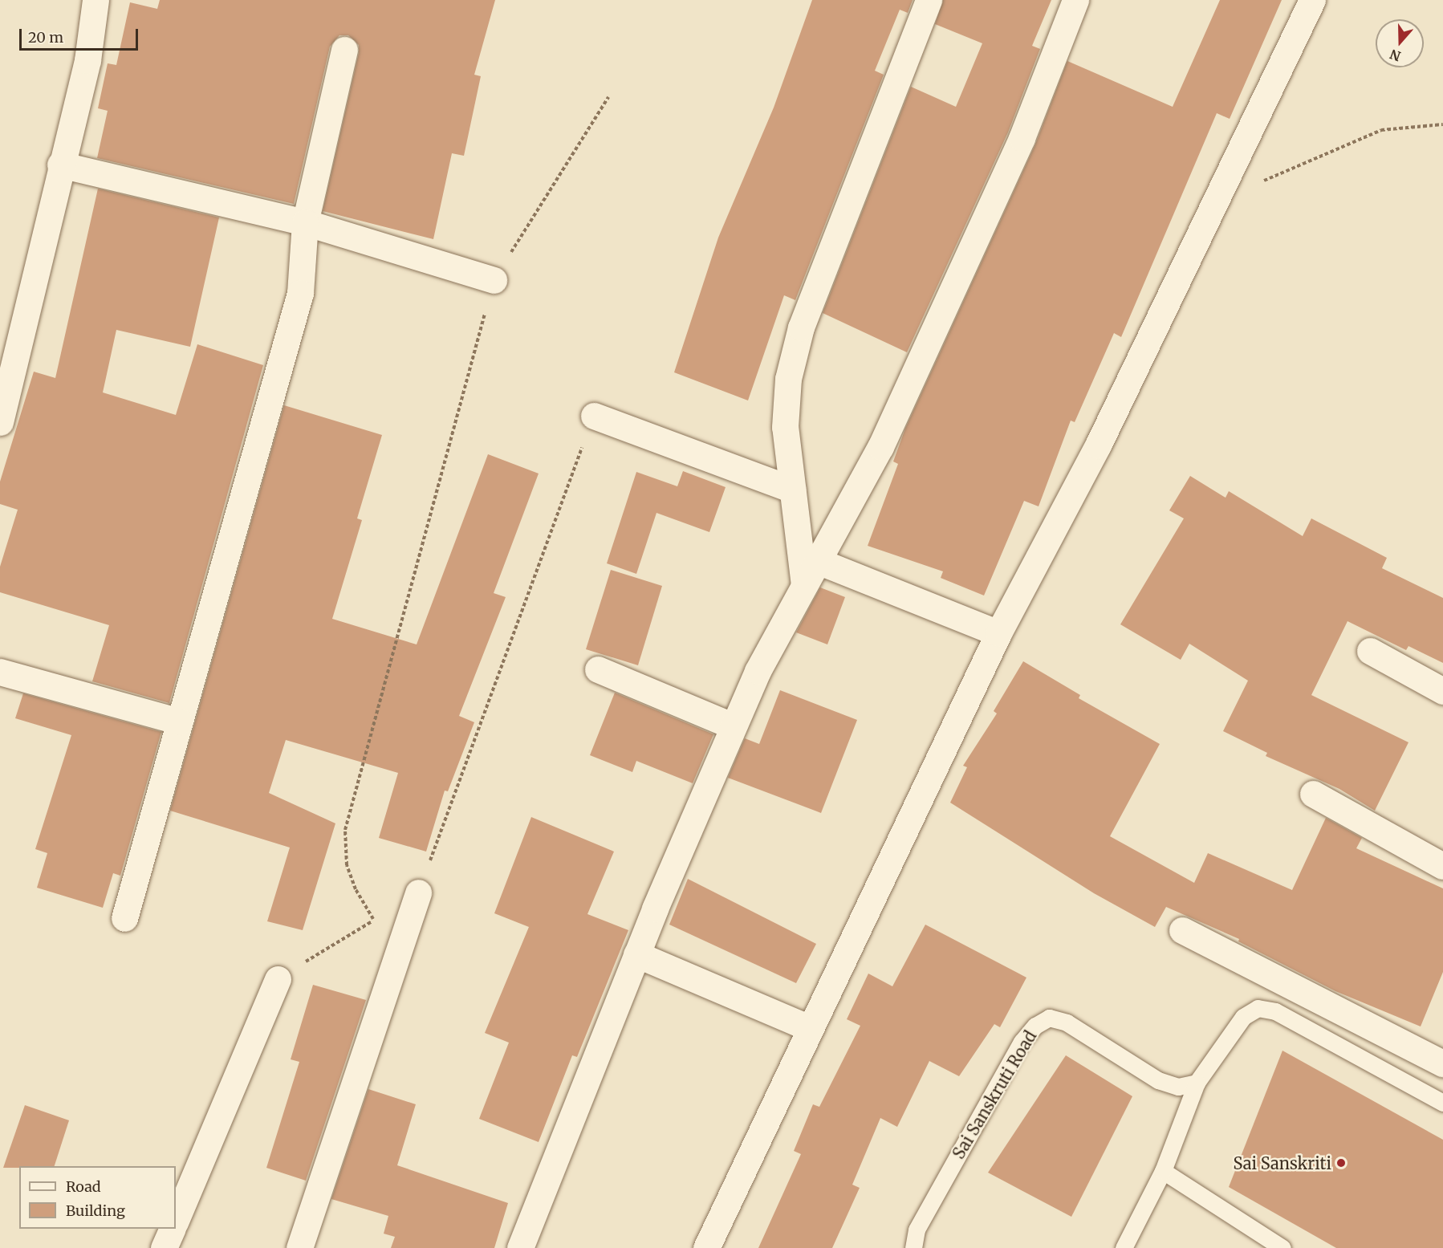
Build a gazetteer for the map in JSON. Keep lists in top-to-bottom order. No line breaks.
{"streets":{"lane":["Sai Sanskruti Road"]},"places":["Sai Sanskriti"],"legend":["Road","Building"],"scale_bar":"20 m","north":"bottom"}
